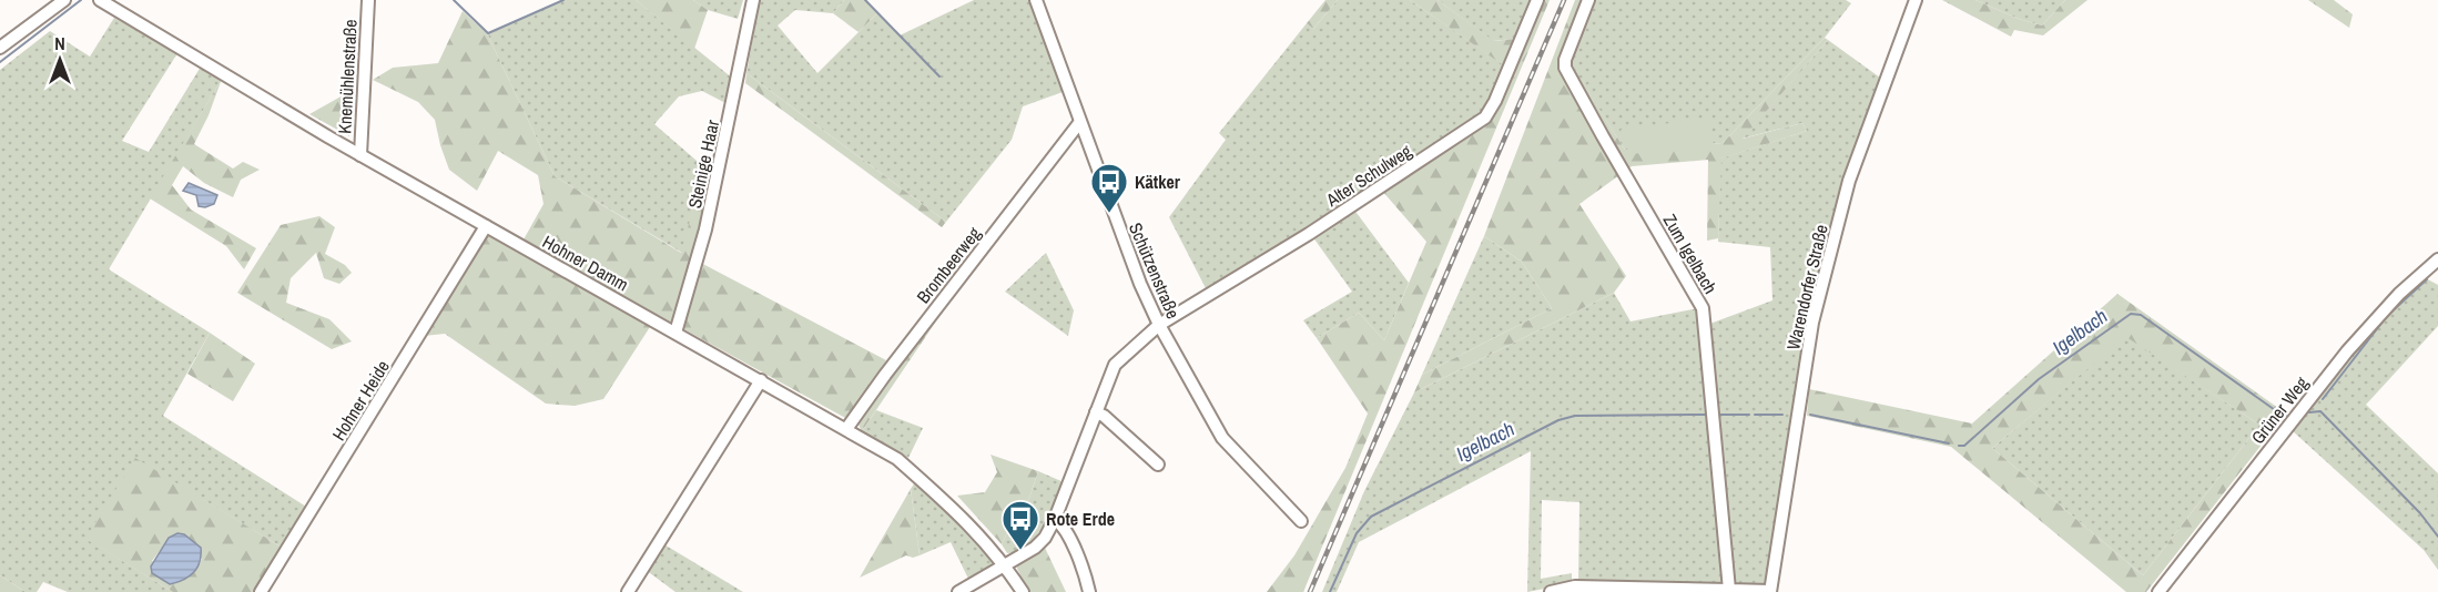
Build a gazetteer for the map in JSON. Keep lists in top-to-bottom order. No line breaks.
{"streets":{"street":["Knemühlenstraße","Steinige Haar","Alter Schulweg","Zum Igelbach","Hohner Damm","Brombeerweg","Schützenstraße","Warendorfer Straße","Hohner Heide","Grüner Weg"]},"crossings":[["Knemühlenstraße","Hohner Damm"],["Steinige Haar","Hohner Damm"],["Alter Schulweg","Schützenstraße"],["Hohner Damm","Brombeerweg"],["Hohner Damm","Hohner Heide"],["Brombeerweg","Schützenstraße"]],"water":["Igelbach"],"places":{"bus stop":["Kätker","Rote Erde"]},"north":"top"}
